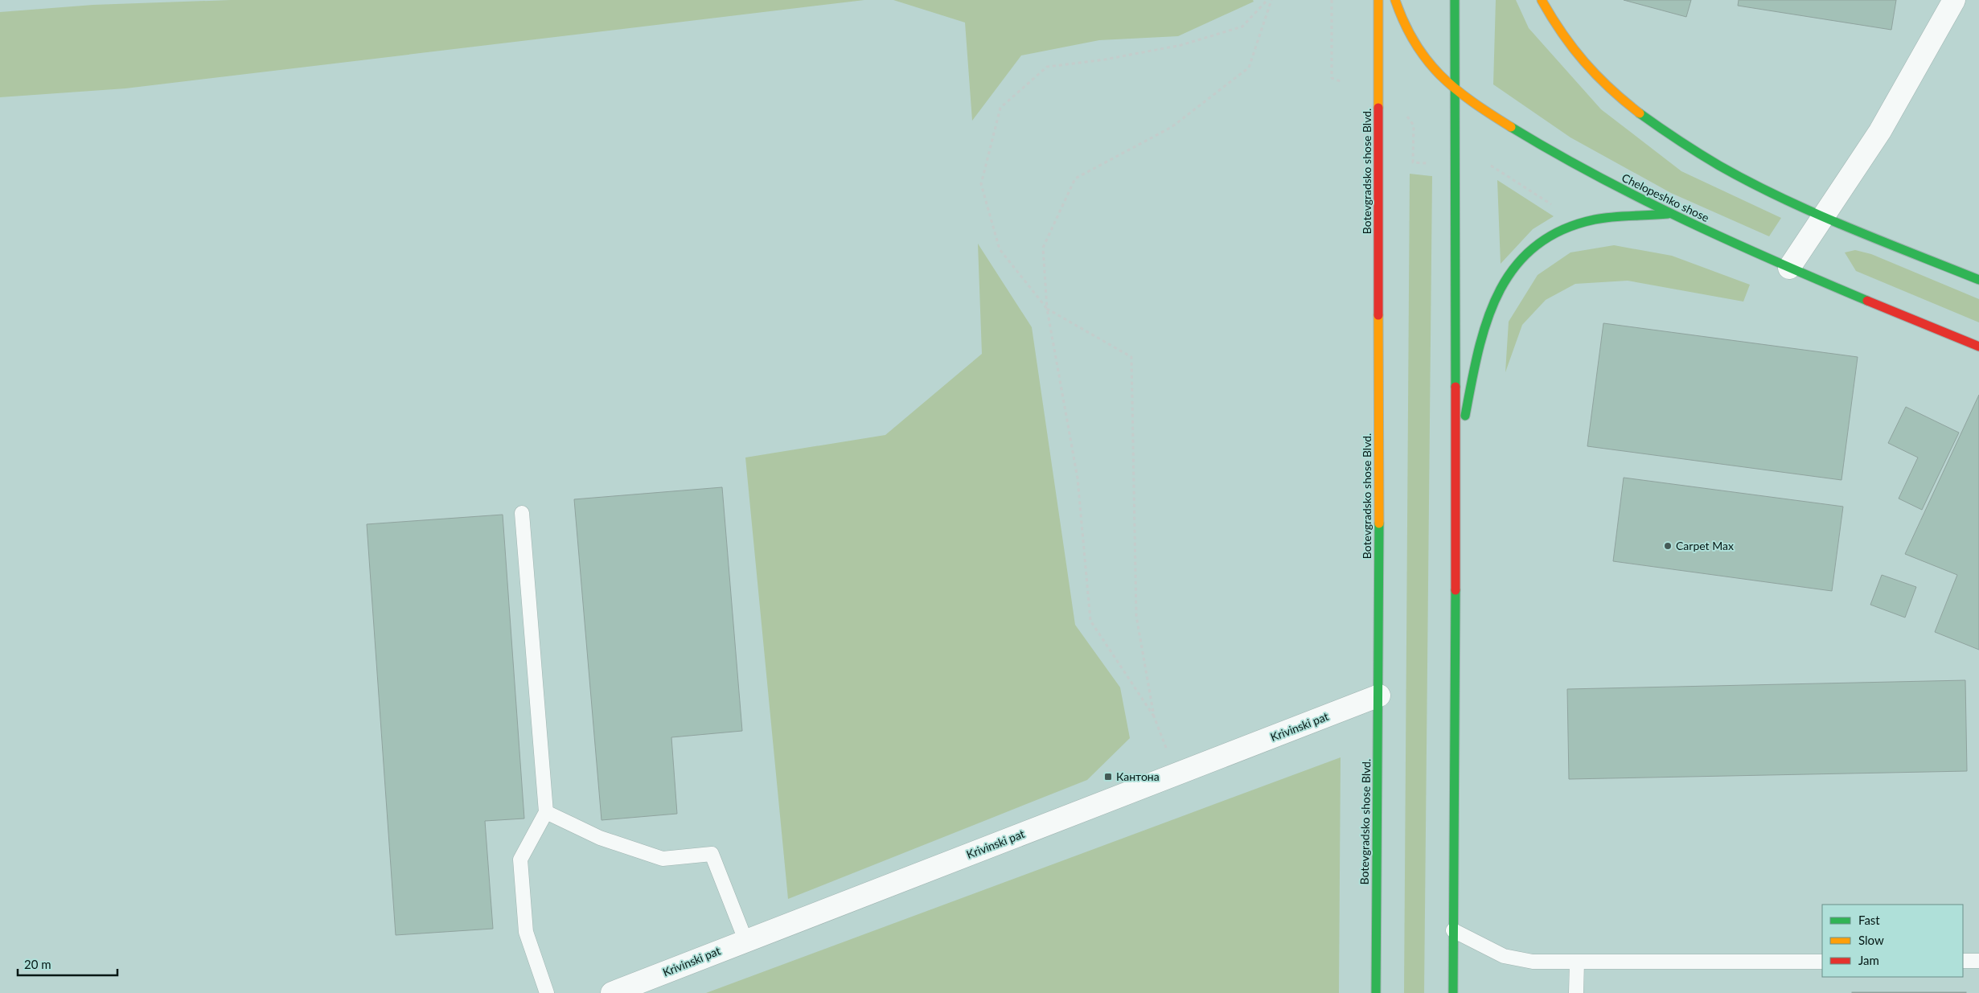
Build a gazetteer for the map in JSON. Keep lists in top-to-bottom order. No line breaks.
{"streets":{"main road":["Botevgradsko shose Blvd.","Chelopeshko shose"],"street":["Krivinski pat"]},"crossings":[["Botevgradsko shose Blvd.","Krivinski pat"]],"places":{"other":["Carpet Max"],"transit":["Кантона"]},"legend":["Fast","Slow","Jam"],"scale_bar":"20 m"}
